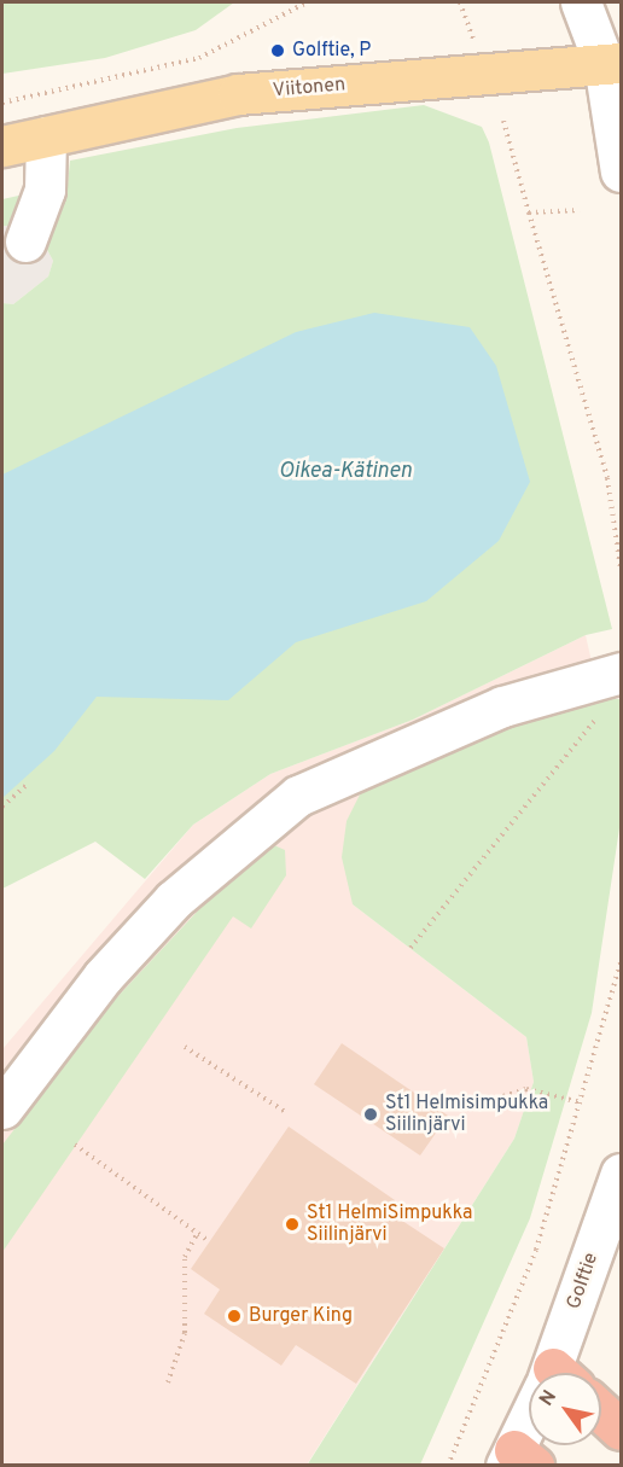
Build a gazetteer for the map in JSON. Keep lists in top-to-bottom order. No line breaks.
{"streets":{"main road":["Viitonen"],"street":["Golftie"]},"water":["Oikea-Kätinen"],"places":["Golftie, P","St1 Helmisimpukka Siilinjärvi","St1 HelmiSimpukka Siilinjärvi","Burger King"],"north":"top left"}
